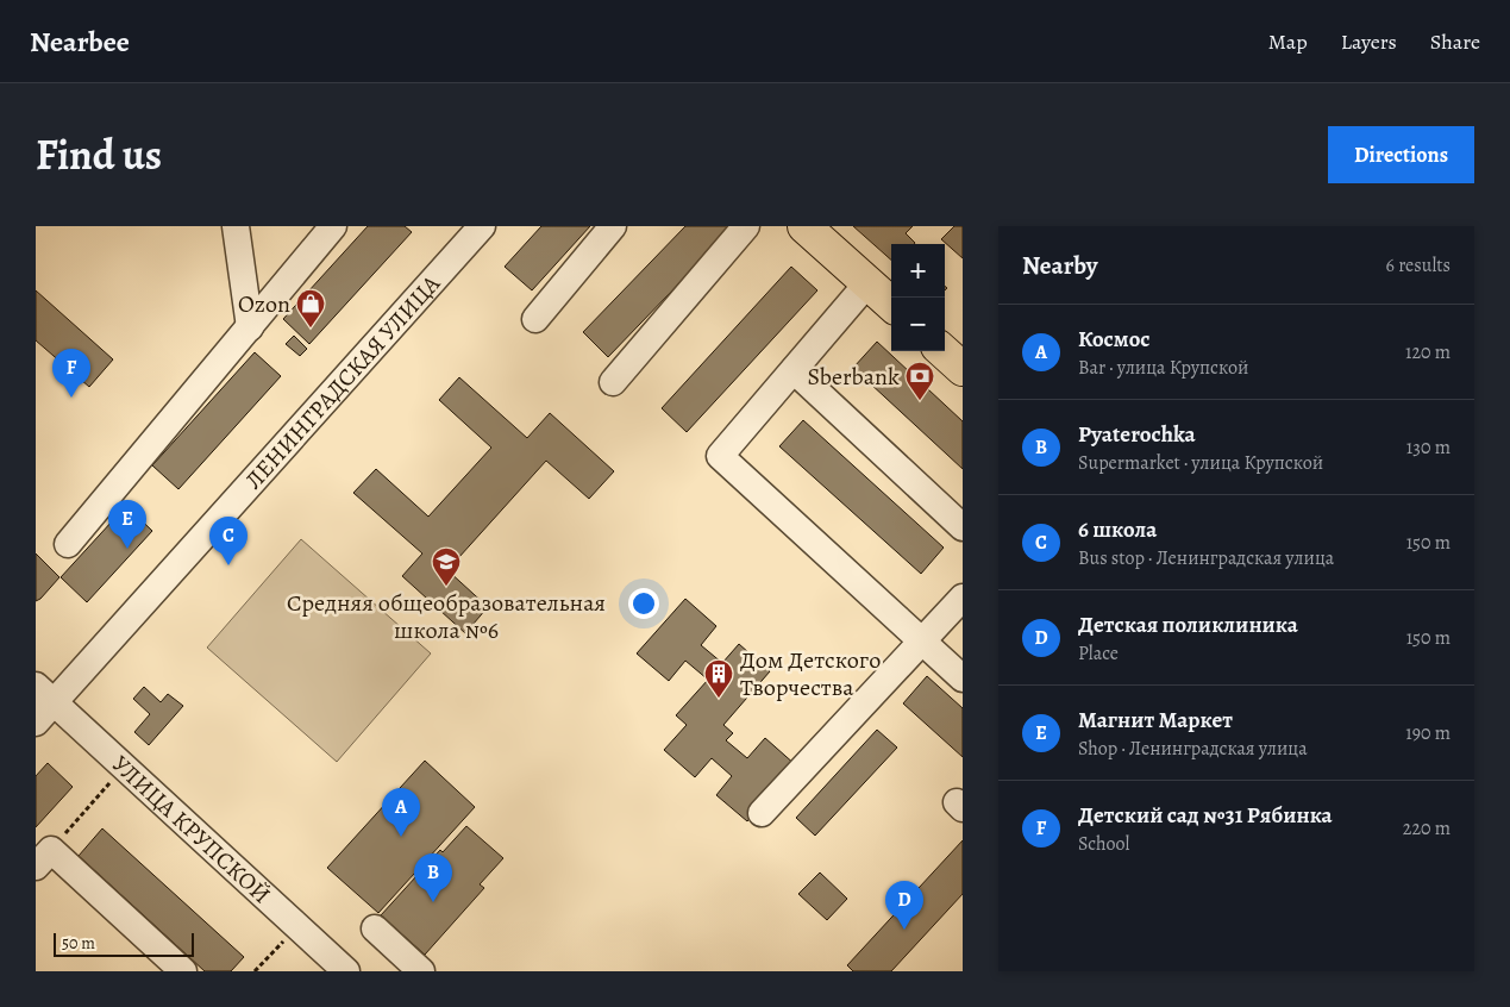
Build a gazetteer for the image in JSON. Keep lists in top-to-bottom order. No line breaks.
{"streets":{"street":["ЛЕНИНГРАДСКАЯ УЛИЦА","УЛИЦА КРУПСКОЙ"]},"crossings":[["ЛЕНИНГРАДСКАЯ УЛИЦА","УЛИЦА КРУПСКОЙ"]],"places":{"shop":["Ozon"],"bank":["Sberbank"],"school or university":["Средняя общеобразовательная школа №6"],"building":["Дом Детского Творчества"]},"scale_bar":"50 m","page":{"header":"Nearbee","nav":["Map","Layers","Share"],"title":"Find us","buttons":"Directions","heading":["Nearby","6 results"],"map_buttons":["+","−"],"list":[{"mark":"A","name":"Космос","note":"Bar · улица Крупской","value":"120 m"},{"mark":"B","name":"Pyaterochka","note":"Supermarket · улица Крупской","value":"130 m"},{"mark":"C","name":"6 школа","note":"Bus stop · Ленинградская улица","value":"150 m"},{"mark":"D","name":"Детская поликлиника","note":"Place","value":"150 m"},{"mark":"E","name":"Магнит Маркет","note":"Shop · Ленинградская улица","value":"190 m"},{"mark":"F","name":"Детский сад №31 Рябинка","note":"School","value":"220 m"}],"pins":["F","E","C","A","B","D"],"scale":"50 m"}}
